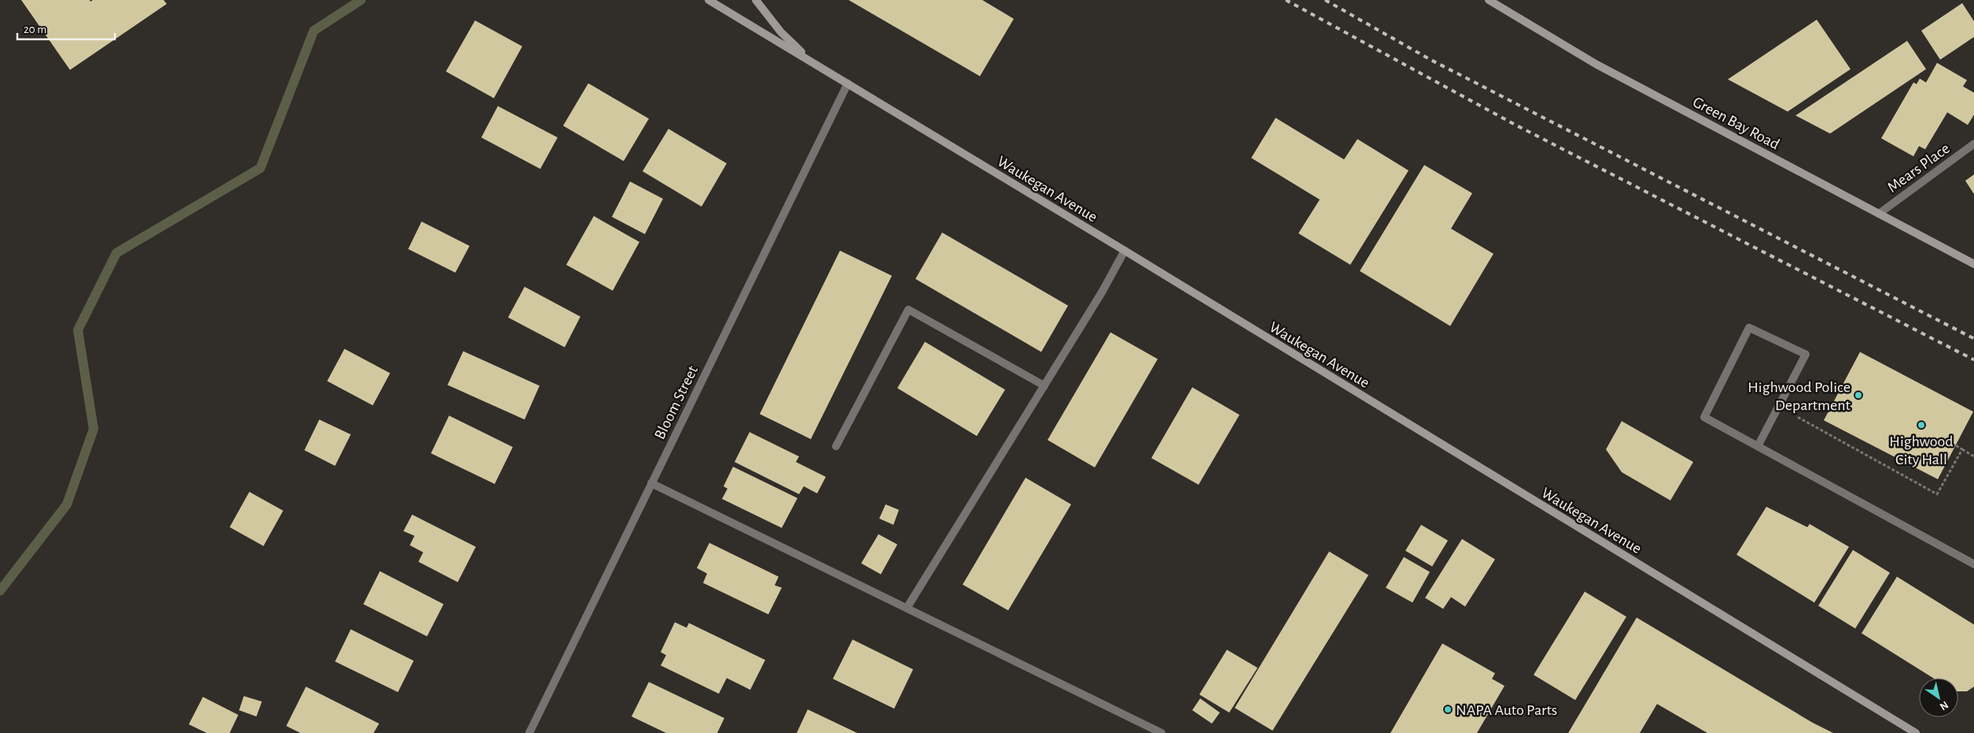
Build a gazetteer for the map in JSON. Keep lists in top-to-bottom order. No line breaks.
{"streets":{"main road":["Green Bay Road","Waukegan Avenue"],"street":["Mears Place","Bloom Street"]},"crossings":[["Green Bay Road","Mears Place"],["Waukegan Avenue","Bloom Street"]],"places":["Highwood Police Department","Highwood City Hall","NAPA Auto Parts"],"scale_bar":"20 m","north":"bottom right"}
